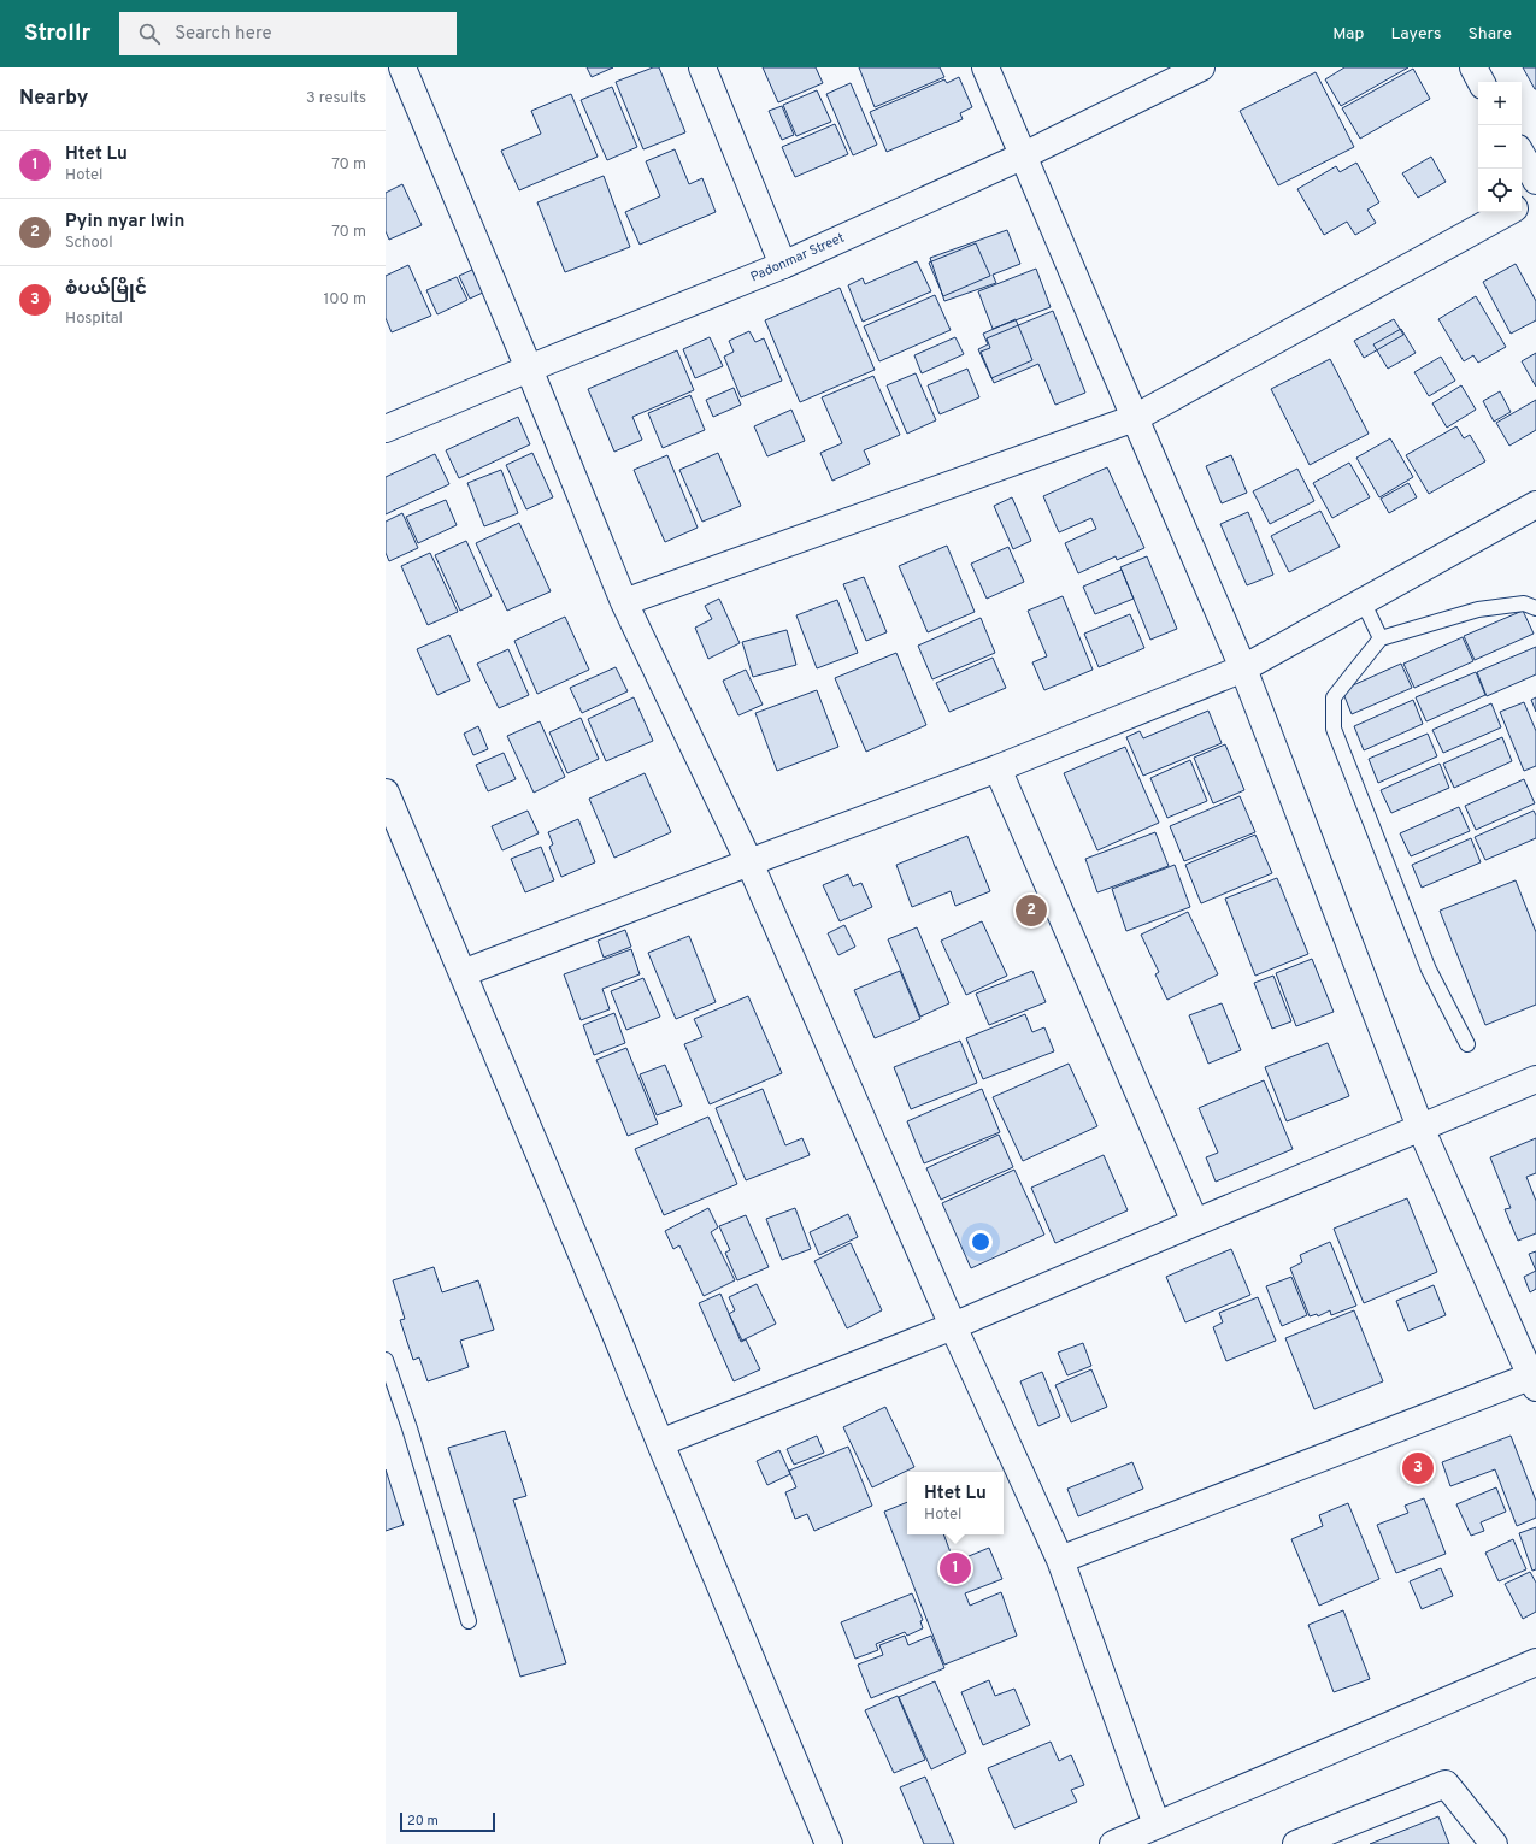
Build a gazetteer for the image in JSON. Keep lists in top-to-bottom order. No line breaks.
{"streets":{"street":["Padonmar Street"]},"scale_bar":"20 m","page":{"header":"Strollr","search":"Search here","nav":["Map","Layers","Share"],"heading":["Nearby","3 results"],"map_buttons":["+","−"],"list":[{"mark":"1","name":"Htet Lu","note":"Hotel","value":"70 m"},{"mark":"2","name":"Pyin nyar lwin","note":"School","value":"70 m"},{"mark":"3","name":"စံပယ်မြိုင်","note":"Hospital","value":"100 m"}],"pins":["2","3","1"],"popup":["Htet Lu","Hotel"],"scale":"20 m"}}
